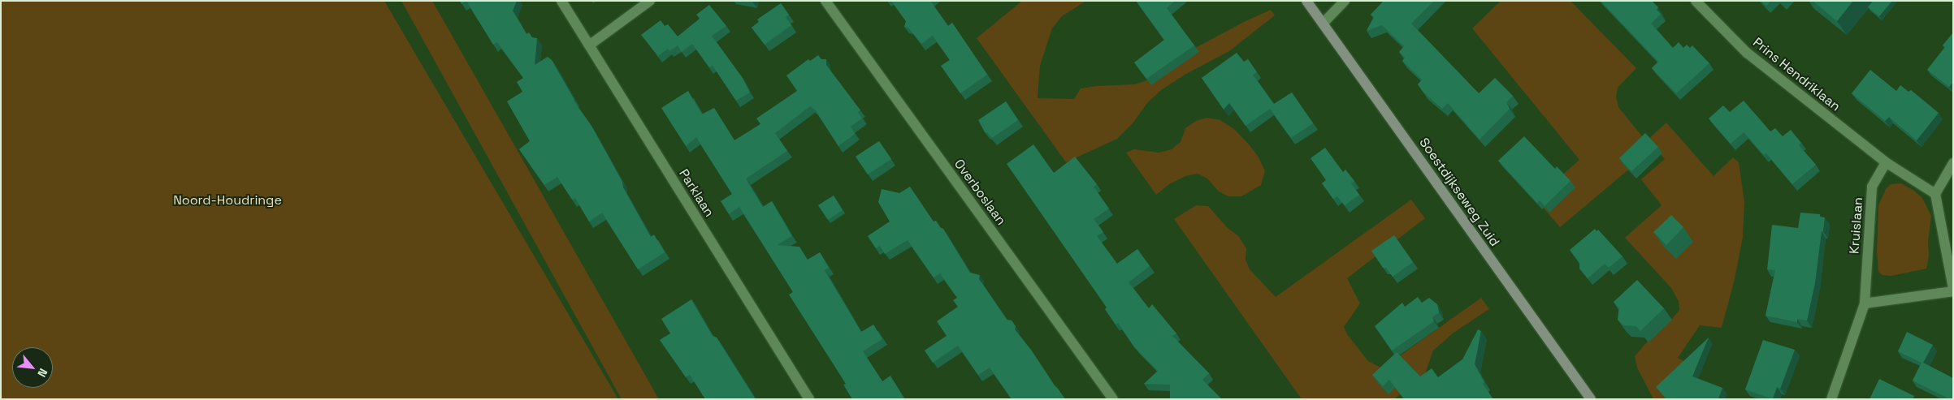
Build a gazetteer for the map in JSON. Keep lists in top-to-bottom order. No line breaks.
{"streets":{"main road":["Soestdijkseweg Zuid"],"street":["Prins Hendriklaan","Overboslaan","Parklaan","Kruislaan"]},"crossings":[["Prins Hendriklaan","Kruislaan"]],"parks":["Noord-Houdringe"],"north":"bottom right"}
